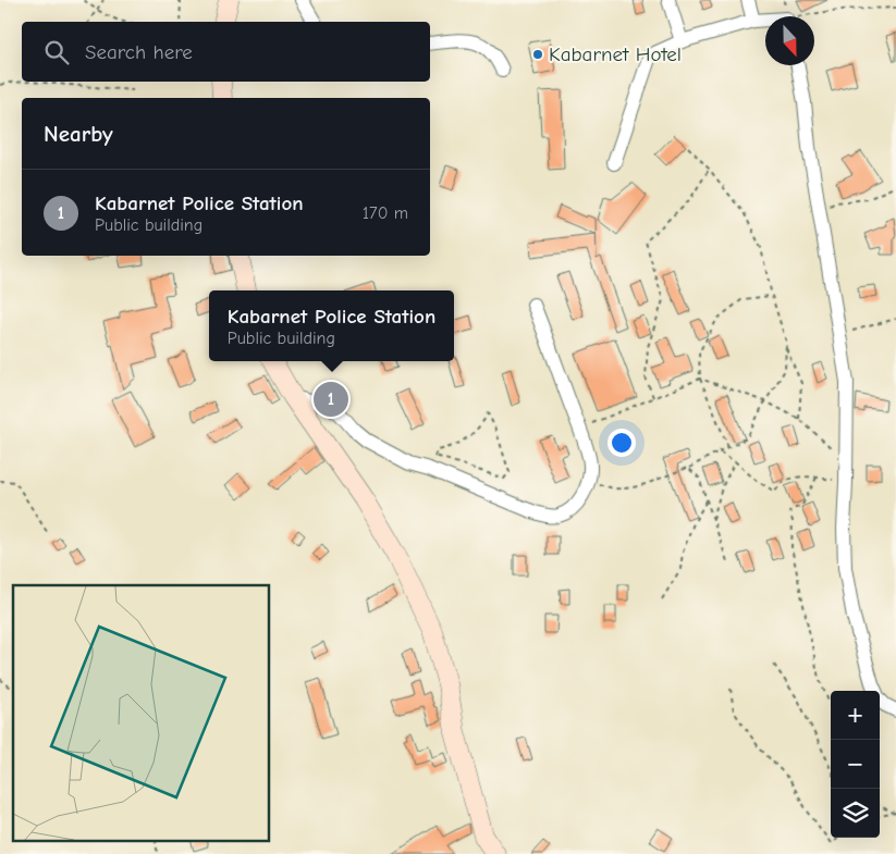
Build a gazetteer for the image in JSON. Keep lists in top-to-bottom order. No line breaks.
{"places":["Kabarnet Hotel"],"north":"bottom","page":{"search":"Search here","heading":"Nearby","list":[{"mark":"1","name":"Kabarnet Police Station","note":"Public building","value":"170 m"}],"popup":["Kabarnet Police Station","Public building"],"pins":"1","map_buttons":["+","−"]}}
